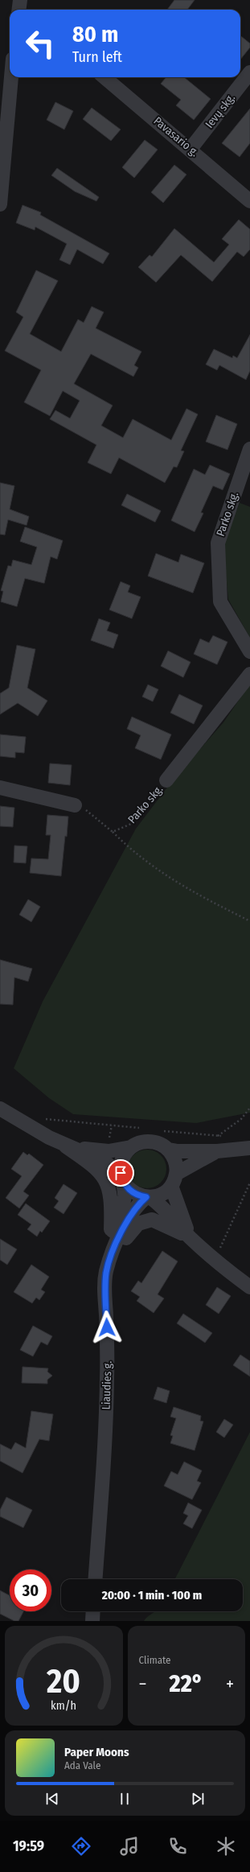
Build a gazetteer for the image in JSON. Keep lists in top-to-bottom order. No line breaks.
{"streets":{"street":["Ievų skg.","Pavasario g.","Parko skg.","Liaudies g."]},"crossings":[["Ievų skg.","Pavasario g."]],"page":{"turn":["80 m","Turn left"],"limit":"30","trip":"20:00 · 1 min · 100 m","tile":"Climate","heat":["−","22°","+"],"song":["Paper Moons","Ada Vale"],"tabs":"19:59","gauge":["20","km/h"]}}
